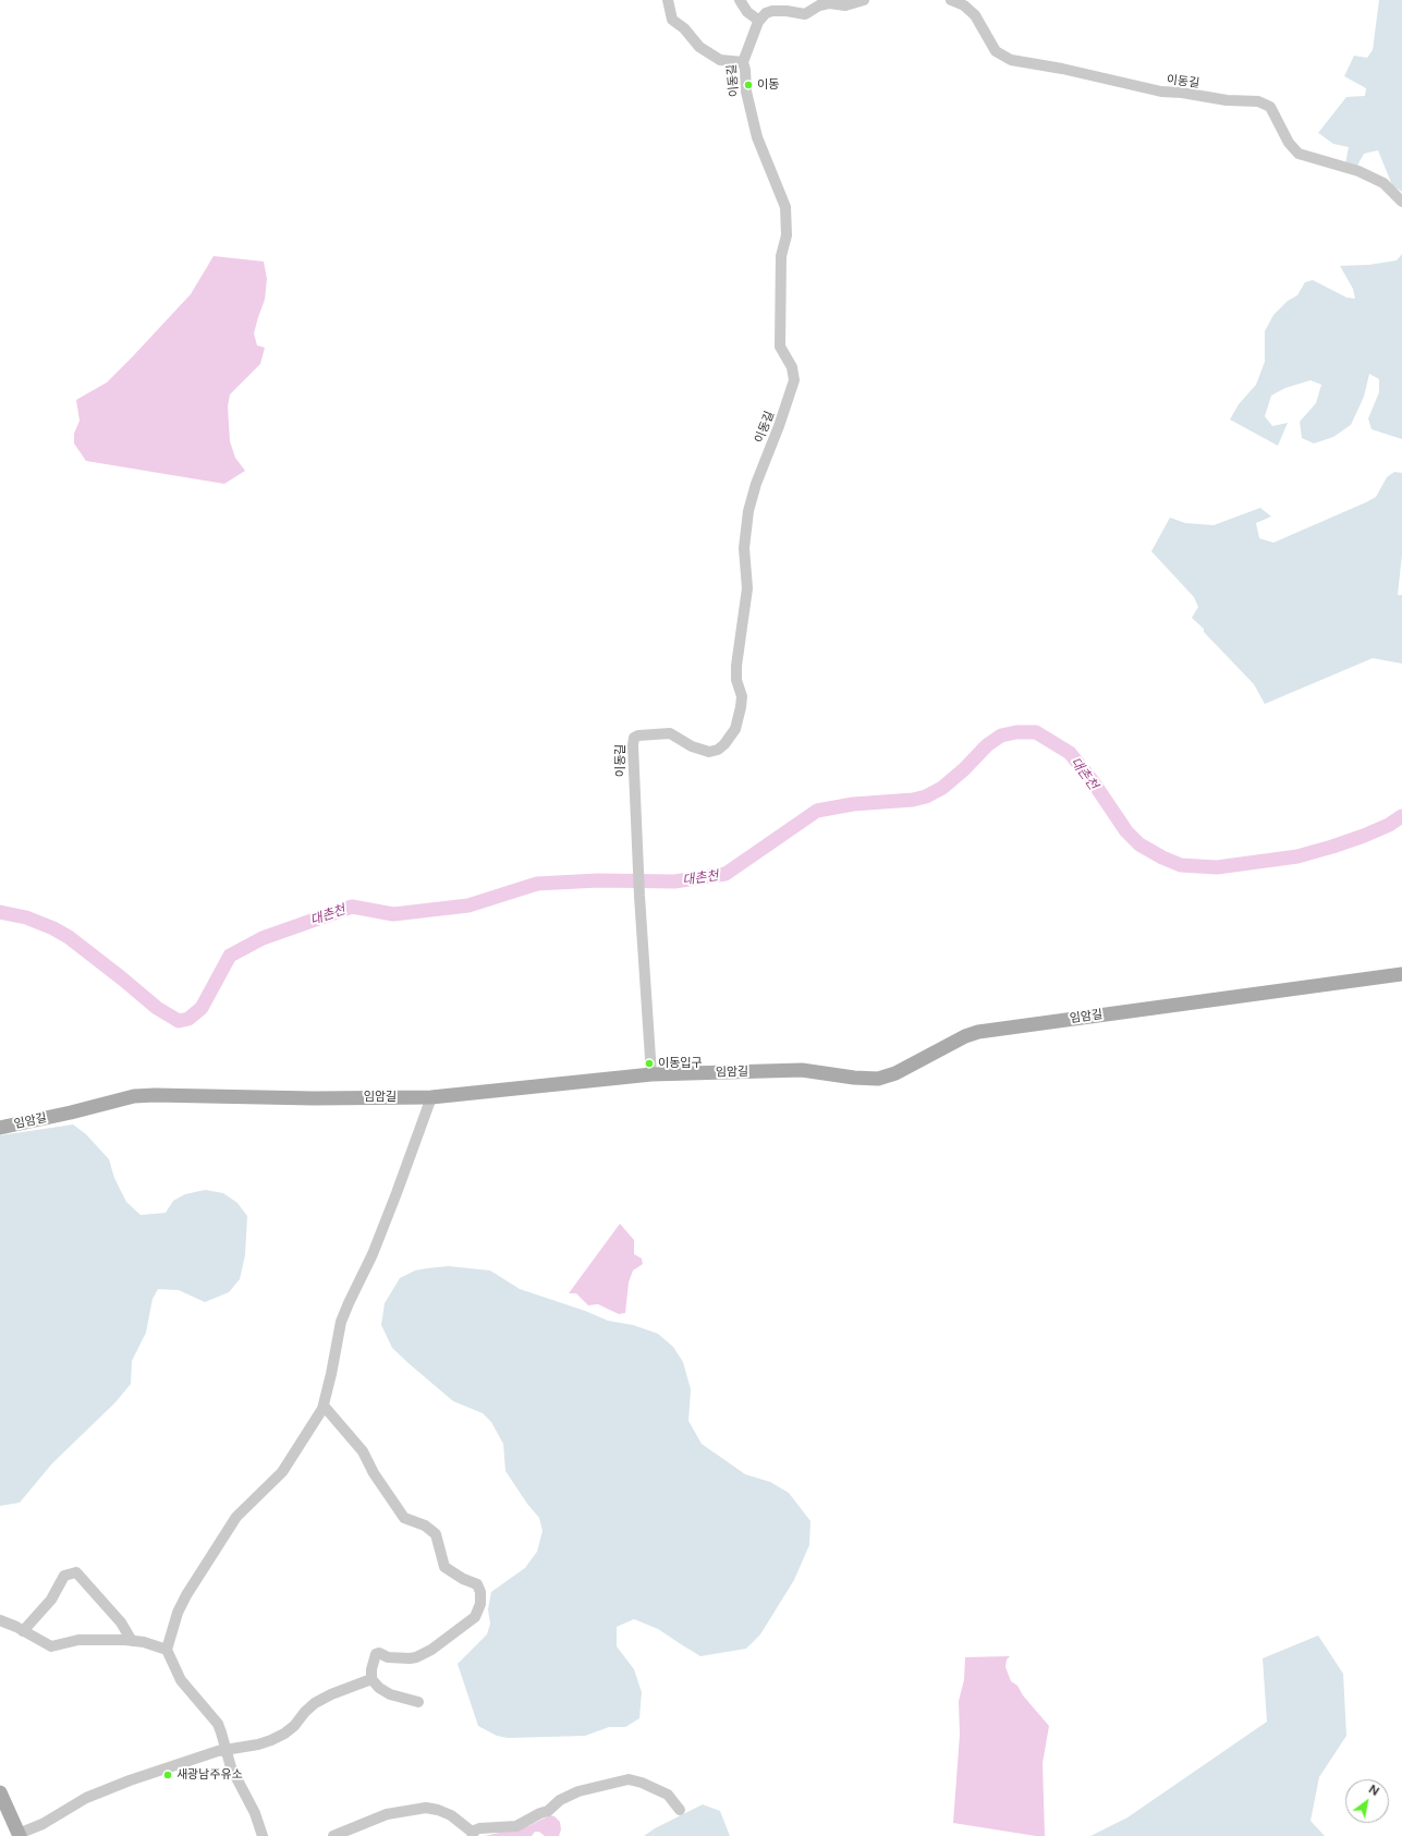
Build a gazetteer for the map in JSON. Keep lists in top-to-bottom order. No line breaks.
{"streets":{"main road":["임암길"],"street":["이동길"]},"crossings":[["이동길","임암길"]],"water":["대촌천"],"places":["이동","이동입구","새광남주유소"],"north":"top right"}
